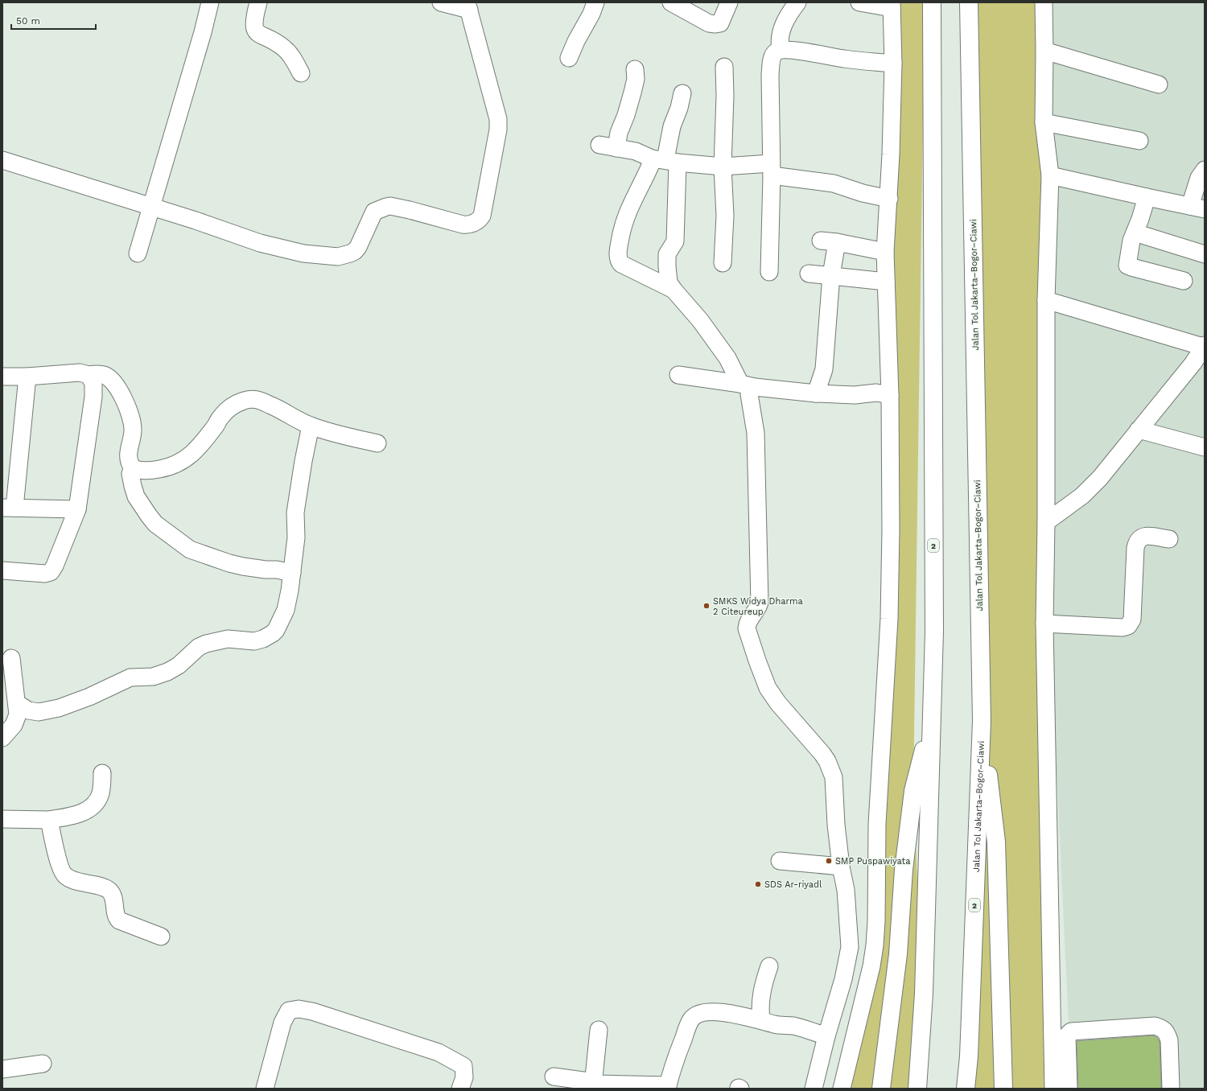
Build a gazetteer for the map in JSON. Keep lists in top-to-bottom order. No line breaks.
{"streets":{"highway":["Jalan Tol Jakarta–Bogor–Ciawi","2"]},"places":["SMKS Widya Dharma 2 Citeureup","SMP Puspawiyata","SDS Ar-riyadl"],"scale_bar":"50 m"}
